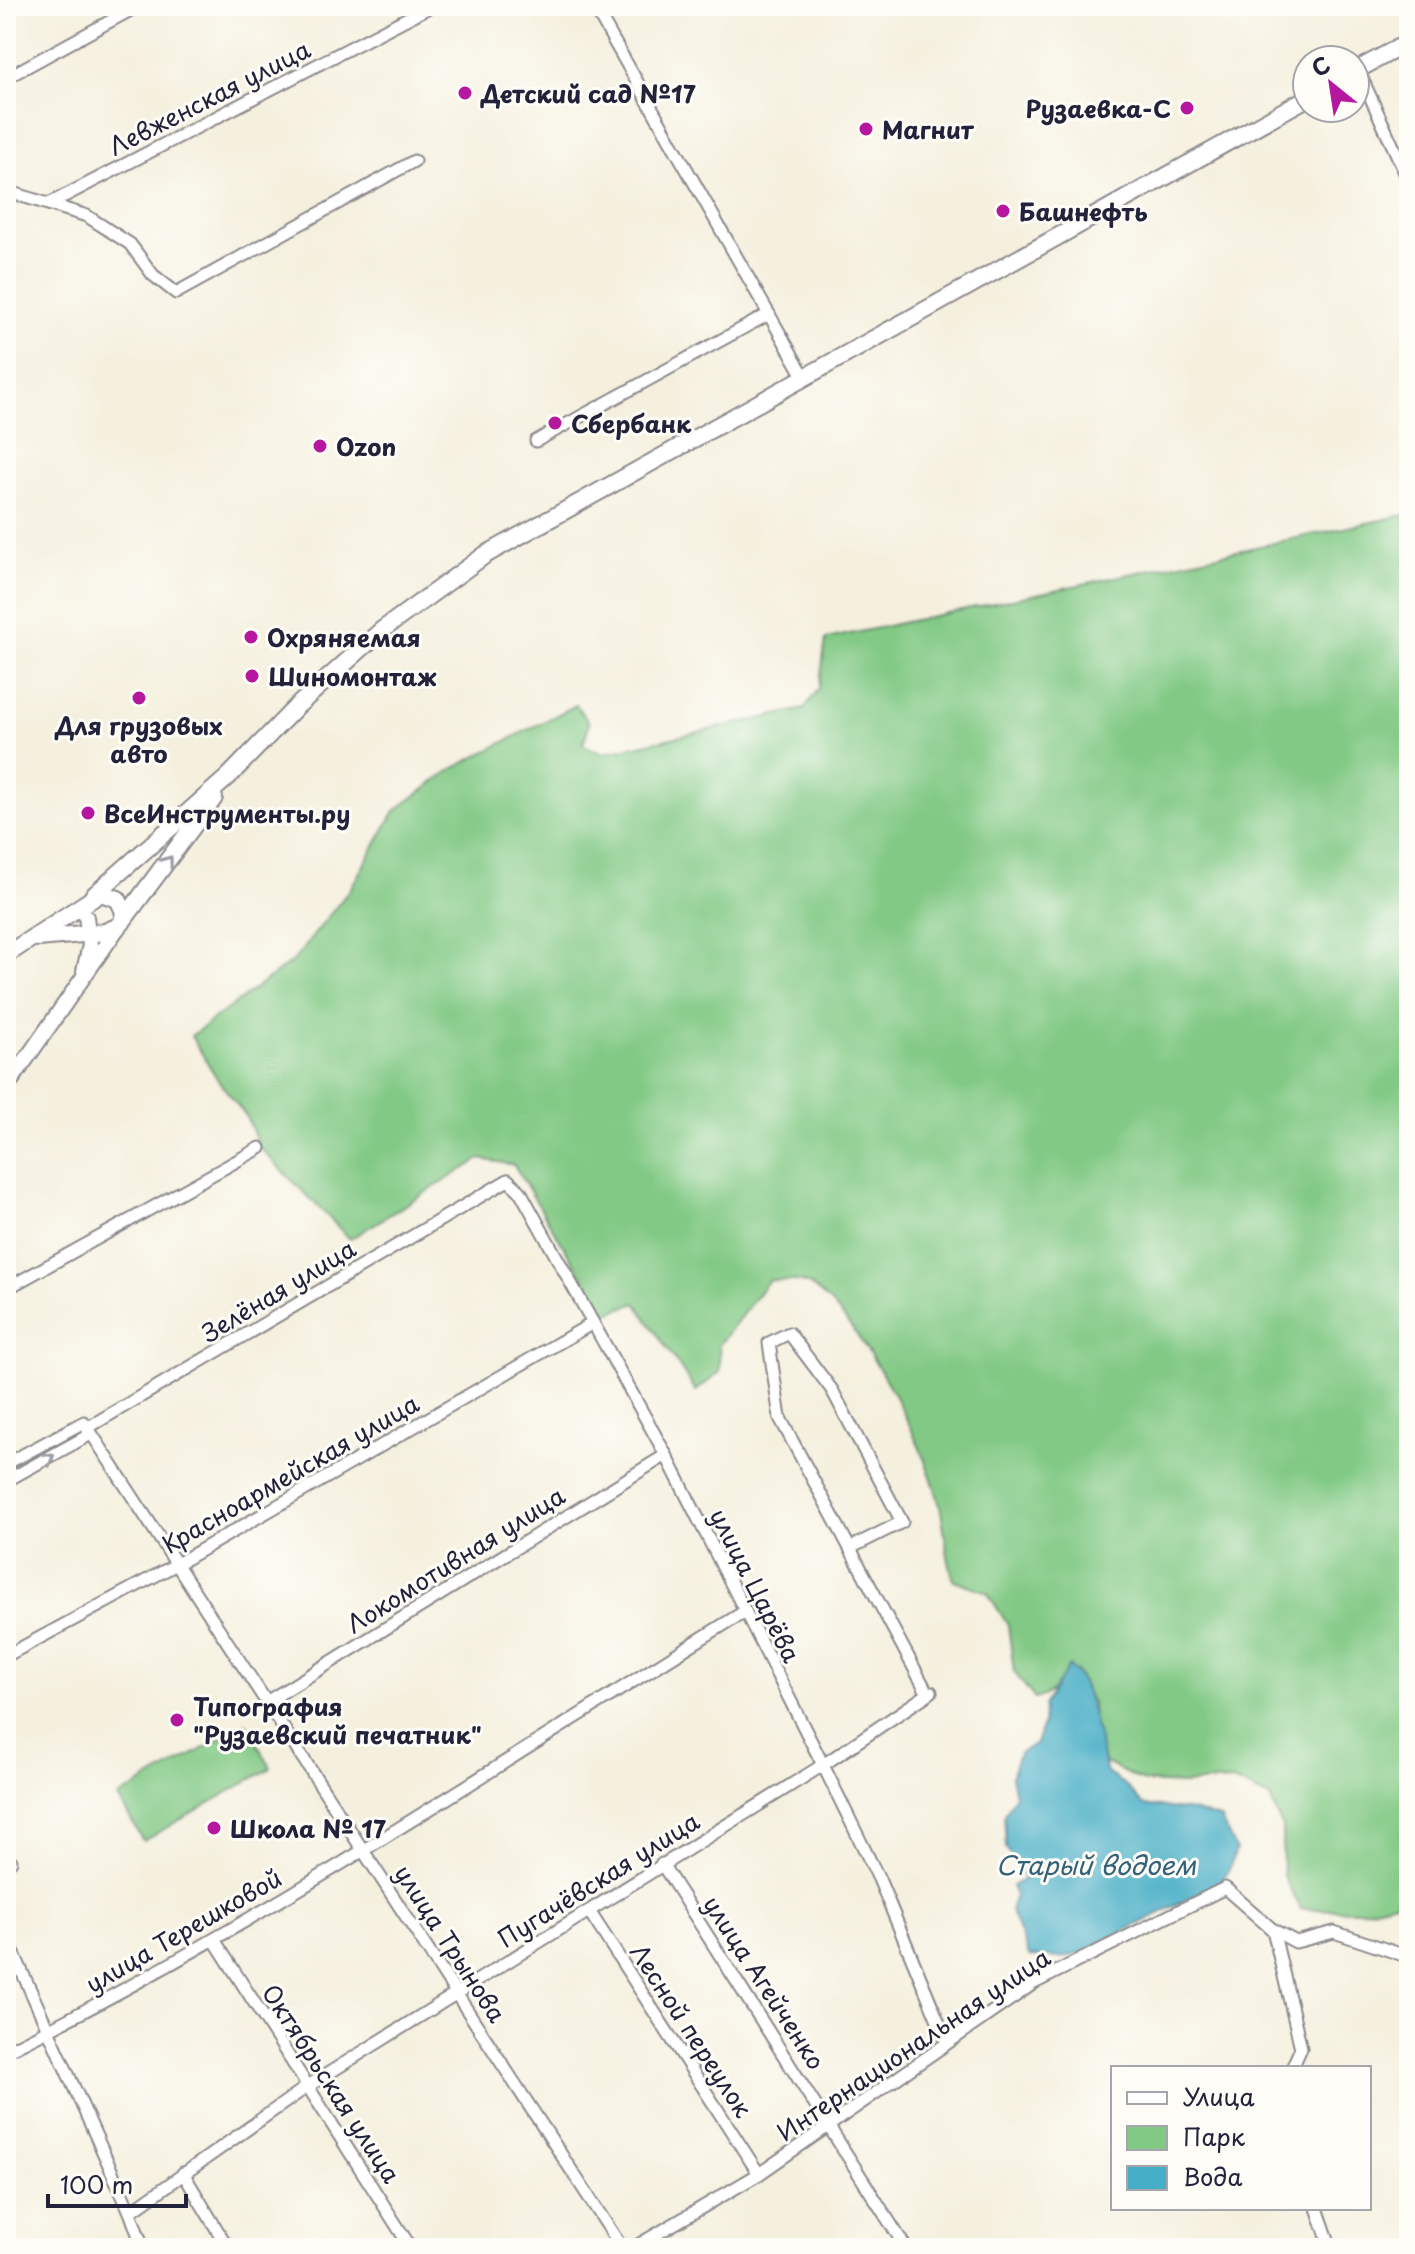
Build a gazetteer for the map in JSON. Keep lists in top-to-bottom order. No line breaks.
{"streets":{"street":["Левженская улица","Зелёная улица","Красноармейская улица","Локомотивная улица","улица Царёва","Пугачёвская улица","улица Терешковой","улица Трынова","улица Агейченко","Лесной переулок","Интернациональная улица","Октябрьская улица"]},"crossings":[["Зелёная улица","улица Царёва"],["Зелёная улица","улица Трынова"],["Красноармейская улица","улица Царёва"],["Красноармейская улица","улица Трынова"],["Локомотивная улица","улица Царёва"],["Локомотивная улица","улица Трынова"],["улица Царёва","Пугачёвская улица"],["улица Царёва","улица Терешковой"],["улица Царёва","Интернациональная улица"],["Пугачёвская улица","улица Трынова"],["Пугачёвская улица","улица Агейченко"],["Пугачёвская улица","Лесной переулок"],["Пугачёвская улица","Октябрьская улица"],["улица Терешковой","улица Трынова"],["улица Терешковой","Октябрьская улица"],["улица Агейченко","Интернациональная улица"],["Лесной переулок","Интернациональная улица"]],"water":["Старый водоем"],"places":["Детский сад №17","Рузаевка-С","Магнит","Башнефть","Сбербанк","Ozon","Охряняемая","Шиномонтаж","Для грузовых авто","ВсеИнструменты.ру","Типография \"Рузаевский печатник\"","Школа № 17"],"legend":["Улица","Парк","Вода"],"scale_bar":"100 m","north":"top left"}
